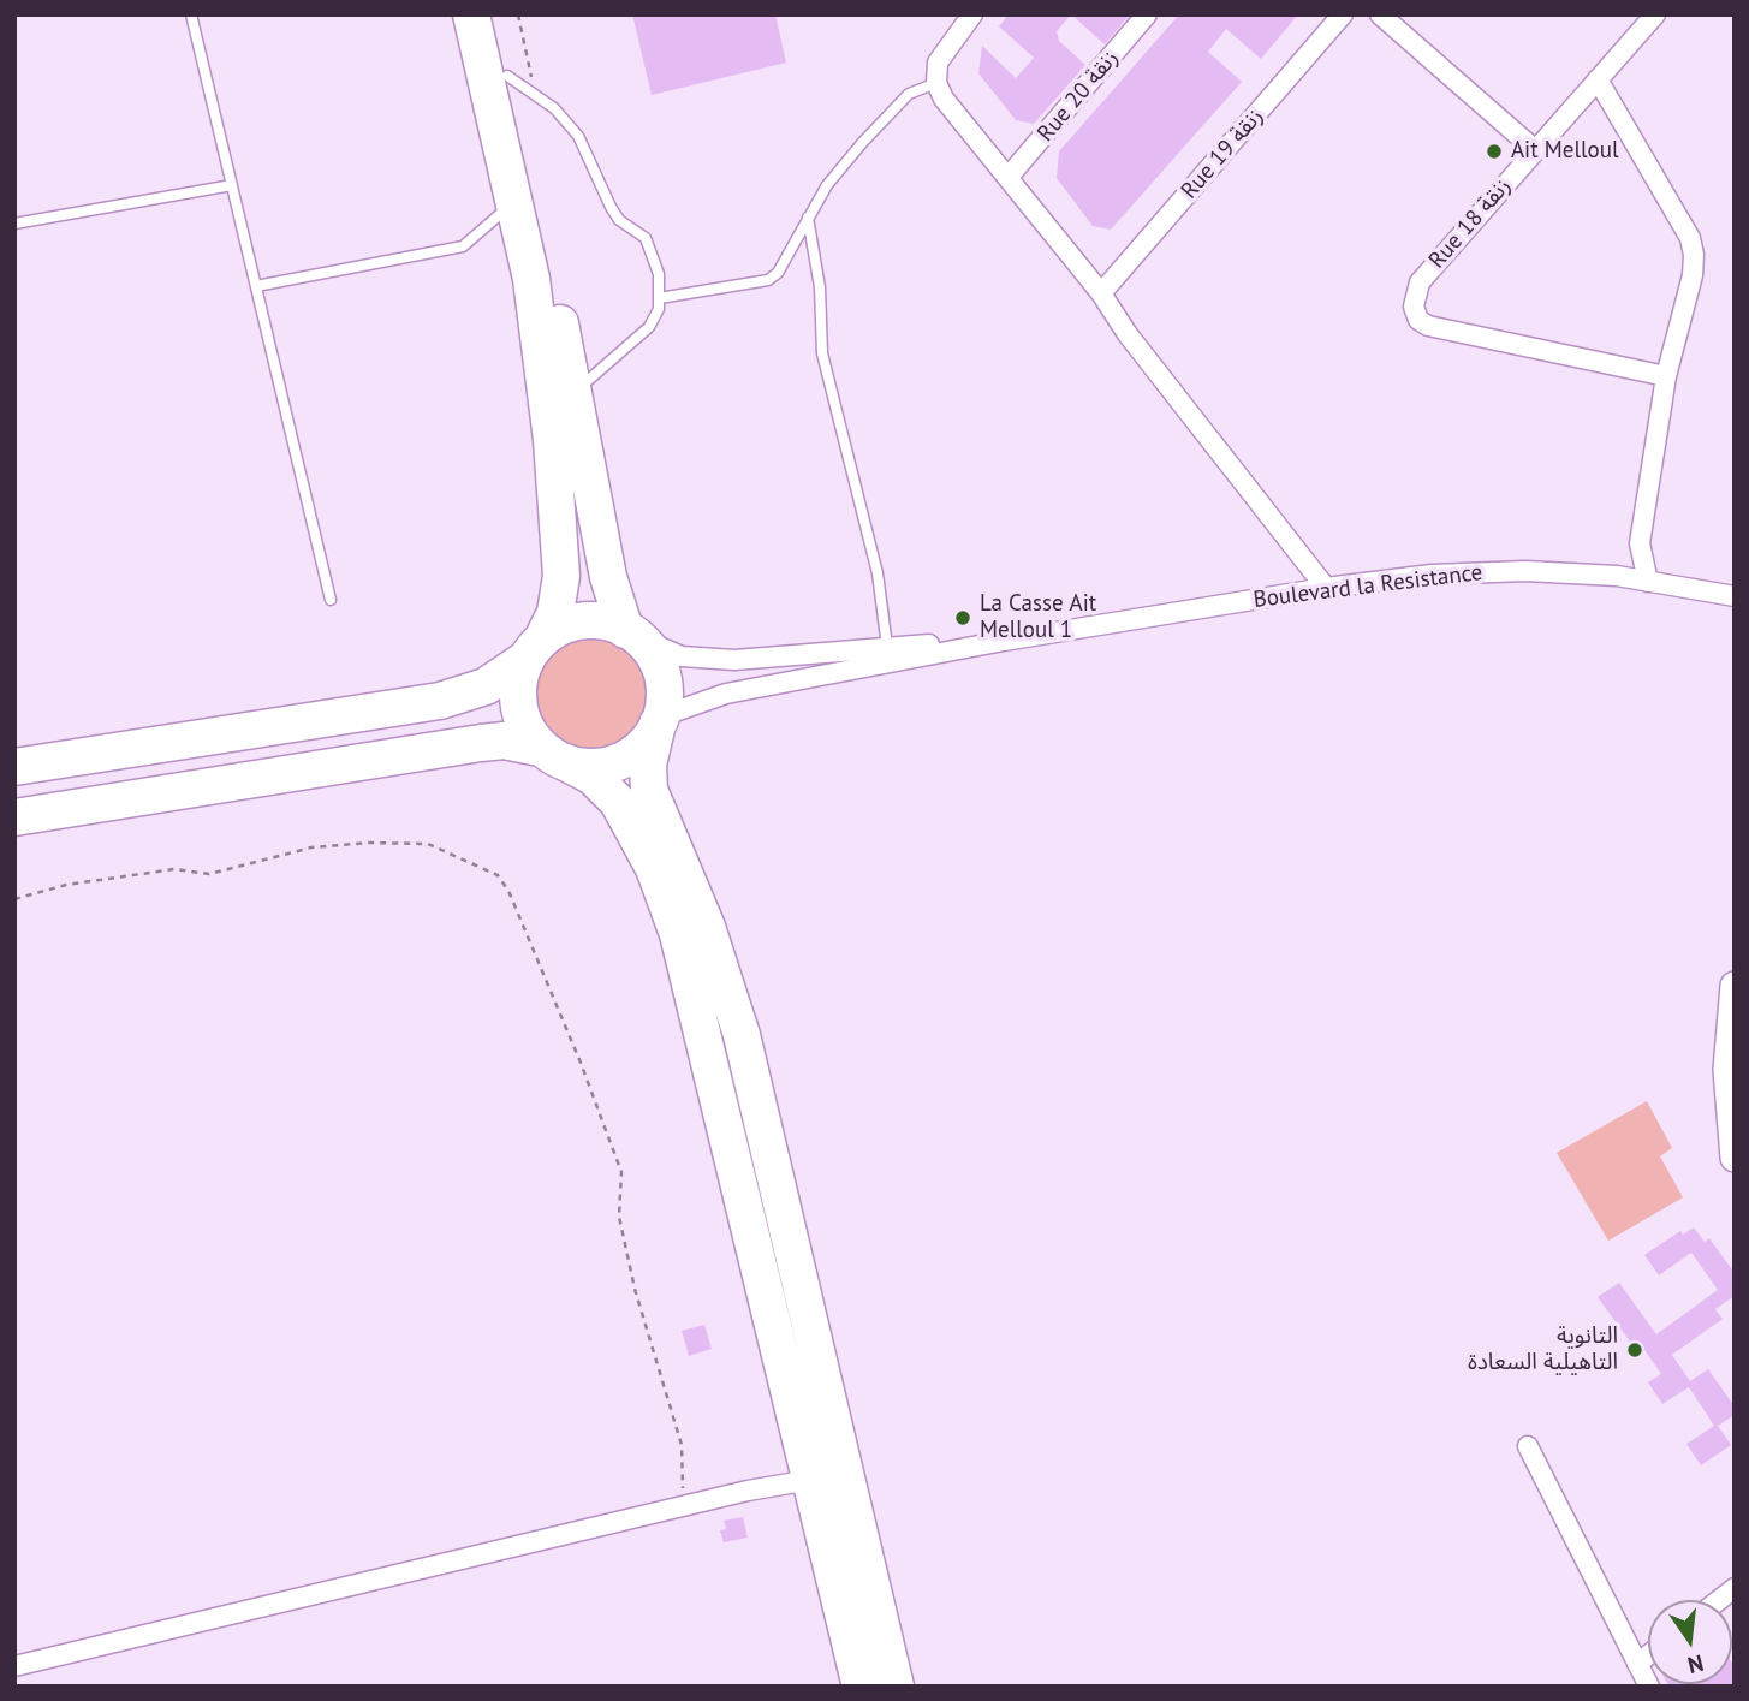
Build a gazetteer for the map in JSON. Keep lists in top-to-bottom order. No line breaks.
{"streets":{"street":["Rue 20 زنقة","Rue 19 زنقة","Rue 18 زنقة","Boulevard la Resistance"]},"places":["Ait Melloul","La Casse Ait Melloul 1","التانوية التاهيلية السعادة"],"north":"bottom"}
